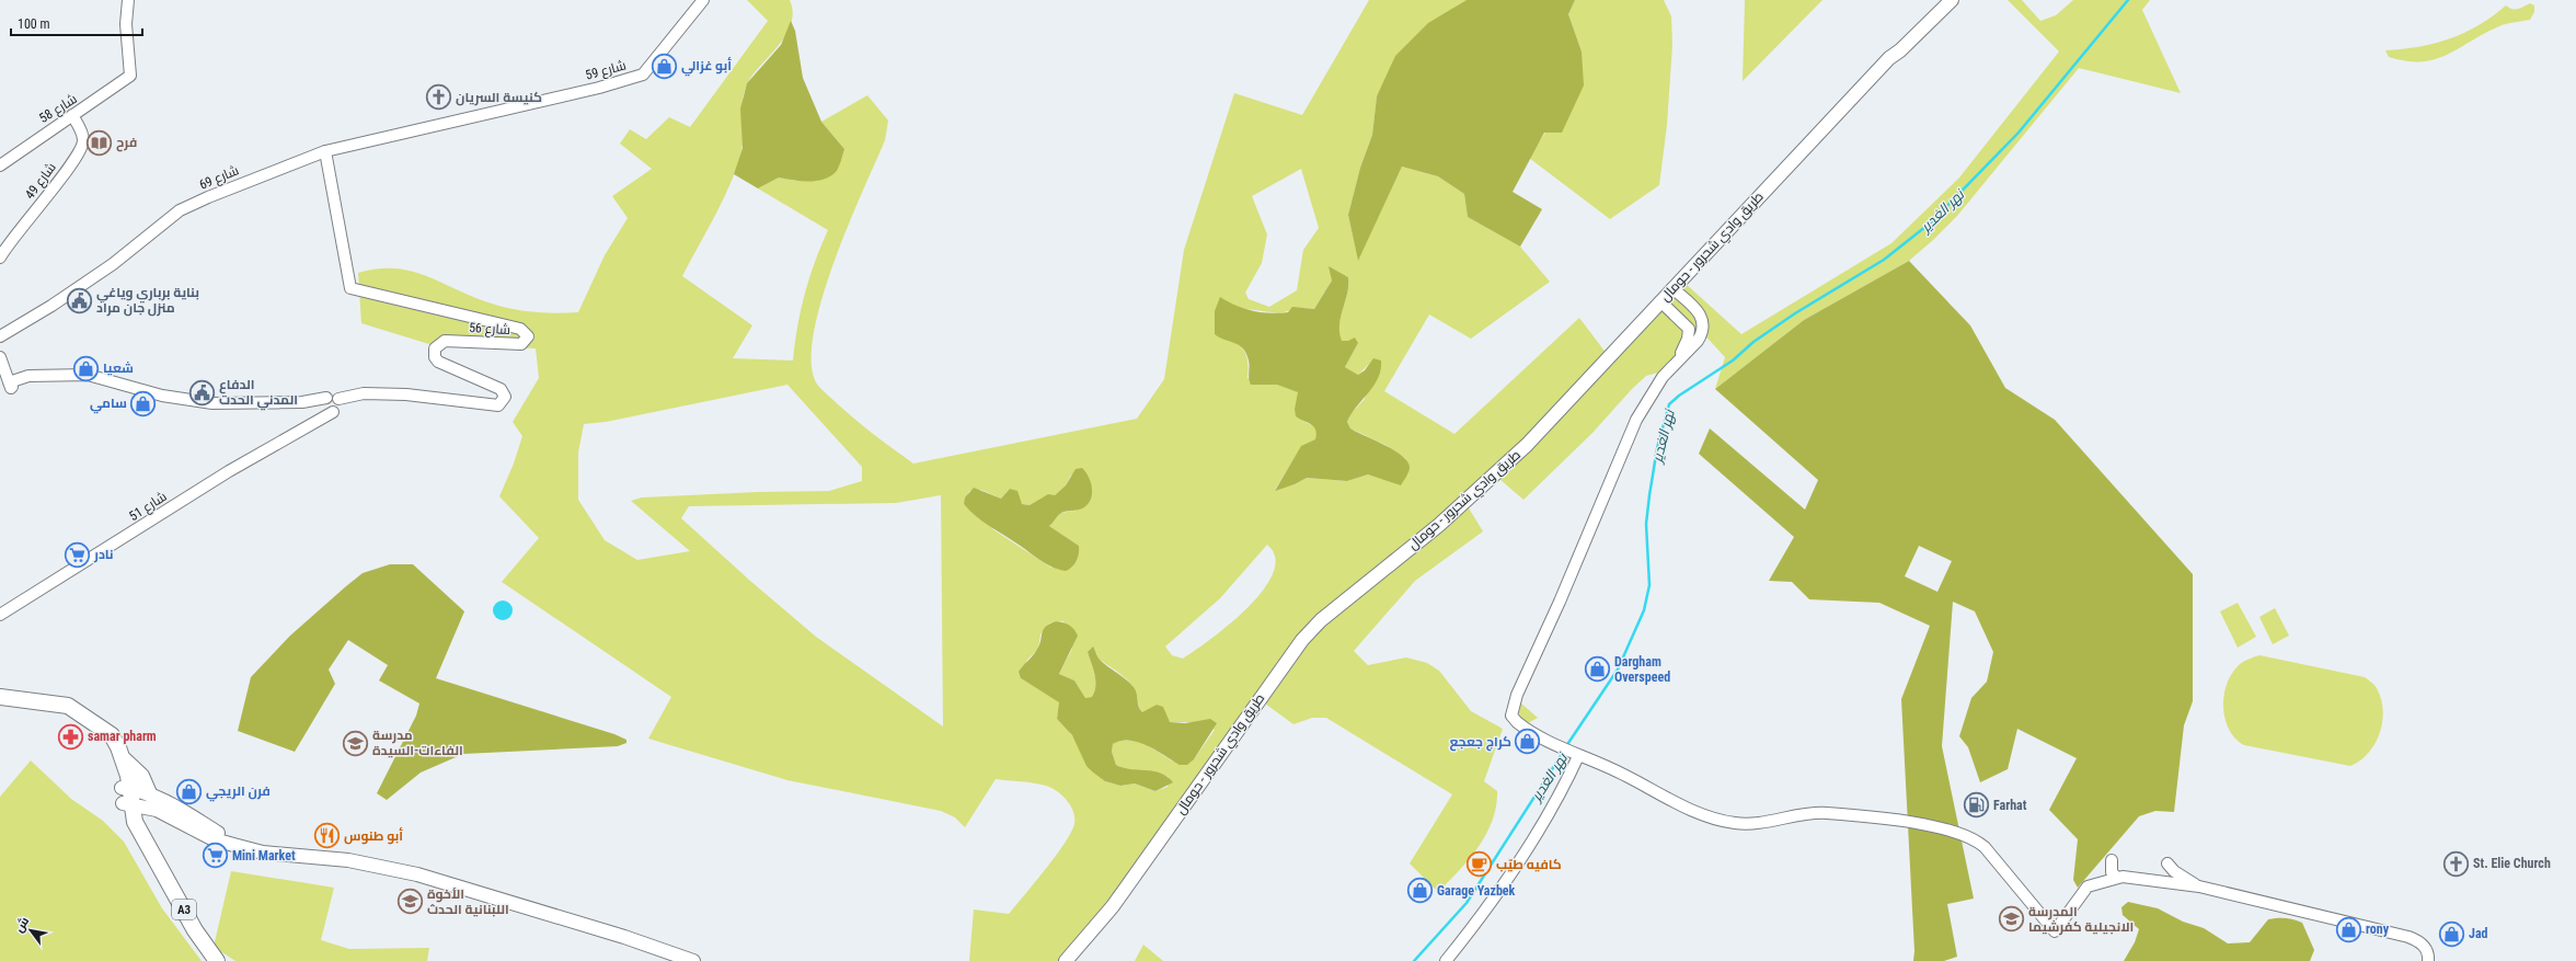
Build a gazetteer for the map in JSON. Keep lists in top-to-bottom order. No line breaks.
{"streets":{"highway":["A3"],"main road":["طريق وادي شحرور - حومال"],"street":["شارع 59","شارع 58","شارع 69","شارع 49","شارع 56","شارع 51"]},"crossings":[["شارع 59","شارع 69"],["شارع 58","شارع 49"],["شارع 69","شارع 56"],["شارع 56","شارع 51"]],"water":["نهر الغدير"],"places":{"shop":["أبو غزالي","شعيا","سامي","Dargham Overspeed","كراج جعجع","فرن الريجي","Garage Yazbek","rony","Jad"],"church":["كنيسة السريان","St. Elie Church"],"library":["فرح"],"public building":["بناية برباري وياغي منزل جان مراد","الدفاع المدني الحدت"],"supermarket":["نادر","Mini Market"],"pharmacy":["samar pharm"],"school or university":["مدرسة الفاءات-السيدة","الأخوة اللبنانية الحدث","المدرسة الانجيلية كفرشيما"],"fuel station":["Farhat"],"restaurant":["أبو طنوس"],"cafe":["كافيه طيّب"]},"scale_bar":"100 m","north":"top left"}
